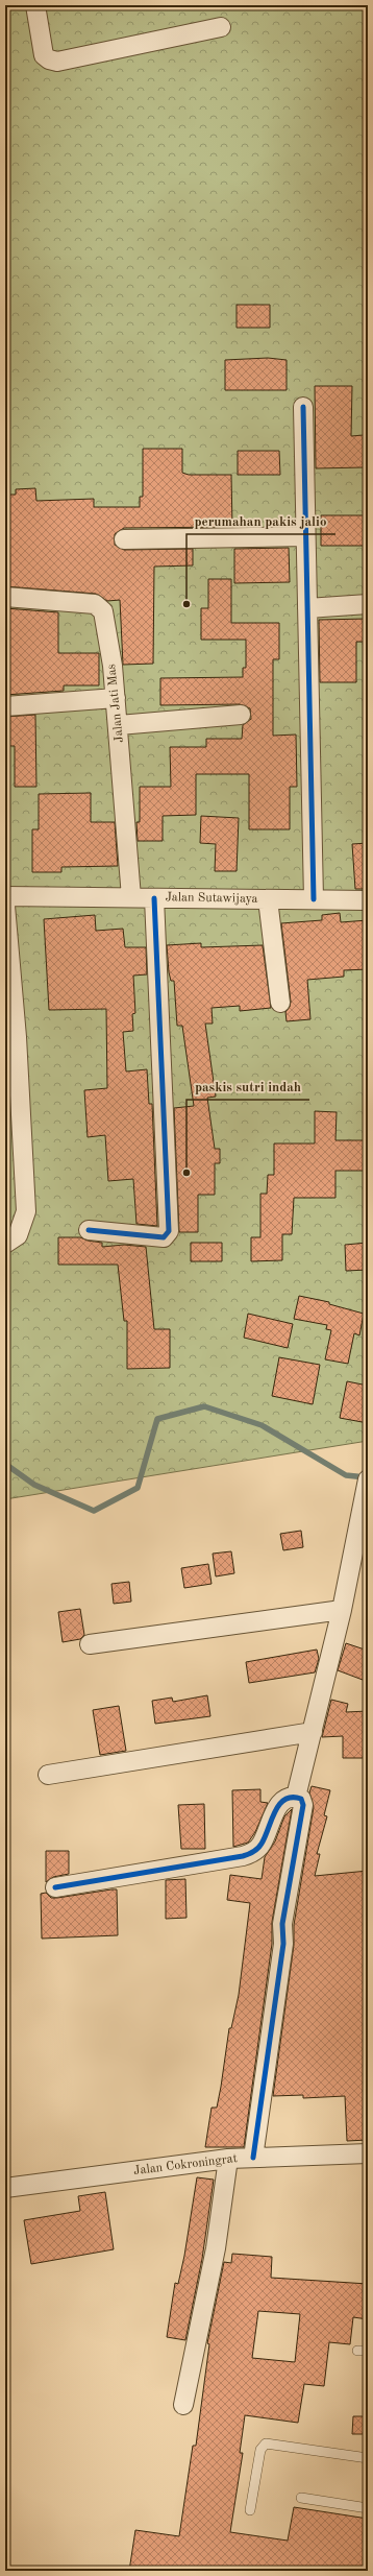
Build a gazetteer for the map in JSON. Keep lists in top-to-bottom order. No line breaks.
{"streets":{"street":["Jalan Jati Mas","Jalan Sutawijaya","Jalan Cokroningrat"]},"crossings":[["Jalan Jati Mas","Jalan Sutawijaya"]],"places":["perumahan pakis jalio","paskis sutri indah"]}
